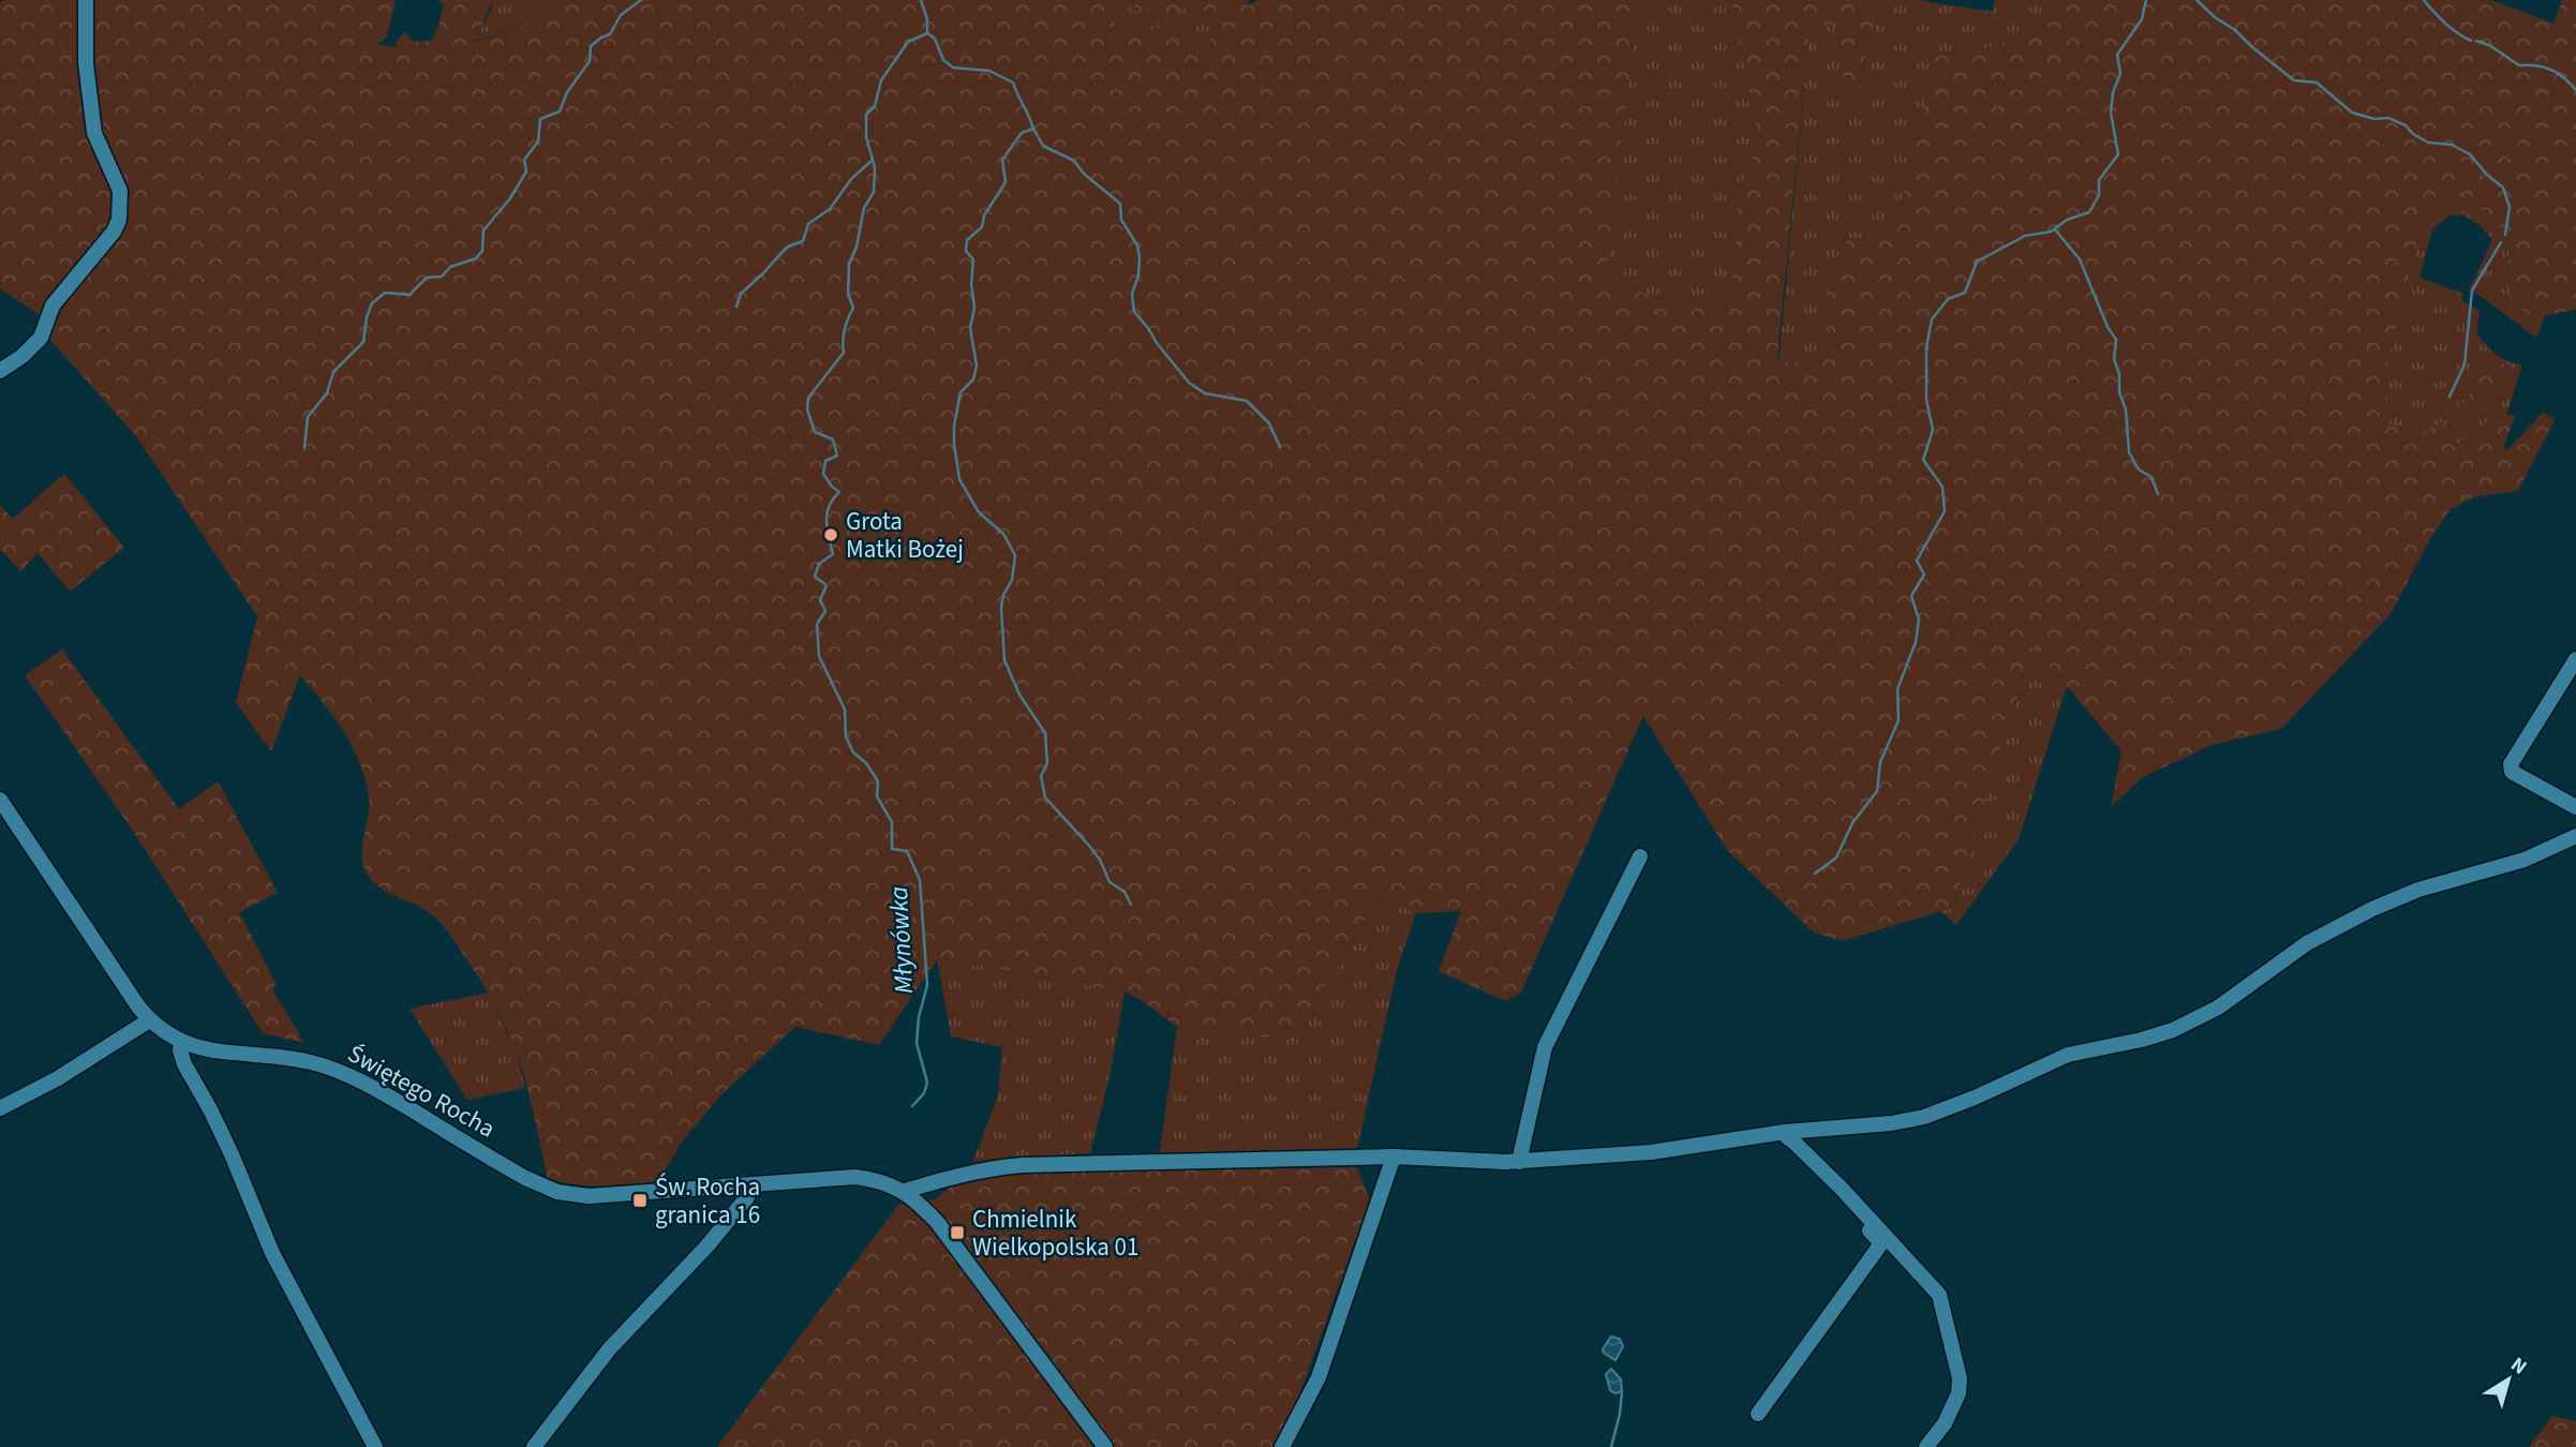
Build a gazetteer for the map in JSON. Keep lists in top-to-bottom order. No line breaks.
{"streets":{"street":["Świętego Rocha"]},"water":["Młynówka"],"places":{"other":["Grota Matki Bożej"],"transit":["Św. Rocha granica 16","Chmielnik Wielkopolska 01"]},"north":"top right"}
